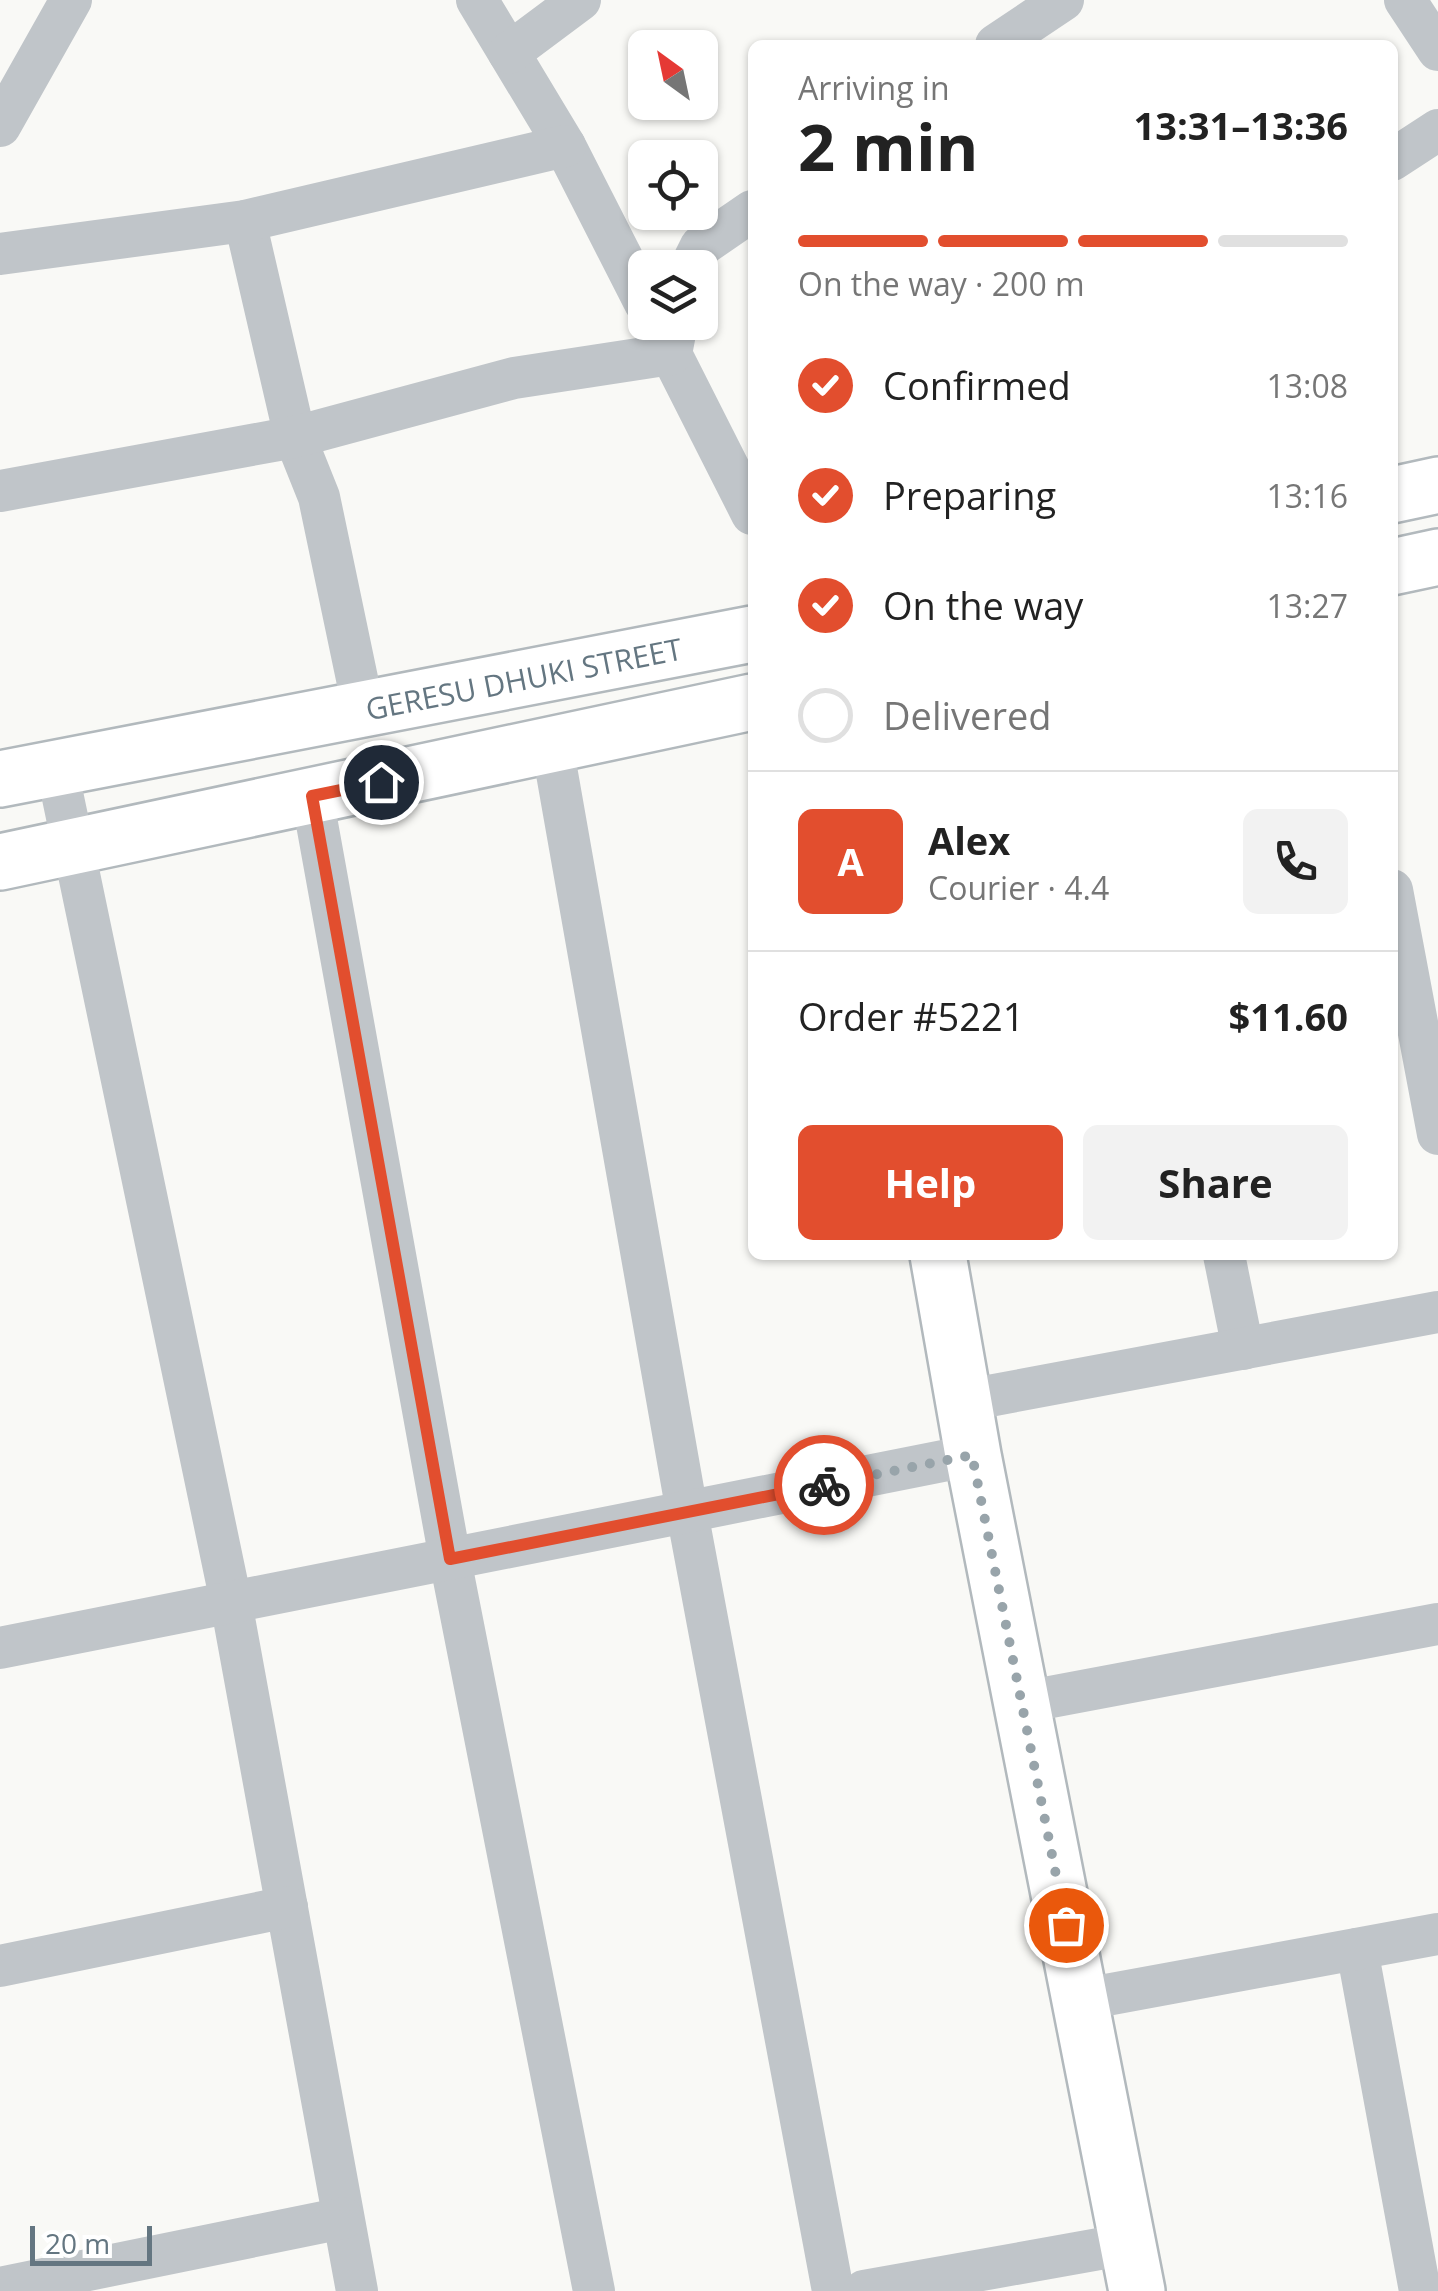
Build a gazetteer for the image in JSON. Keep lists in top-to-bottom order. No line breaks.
{"streets":{"main road":["GERESU DHUKI STREET"]},"scale_bar":"20 m","north":"top left","page":{"heading":["2 min","Arriving in","13:31–13:36"],"panel":["Alex","Courier · 4.4","Order #5221","$11.60"],"bar":"On the way · 200 m","list":[["Confirmed","13:08"],["Preparing","13:16"],["On the way","13:27"],"Delivered"],"round":"A","buttons":["Help","Share"],"scale":"20 m"}}
